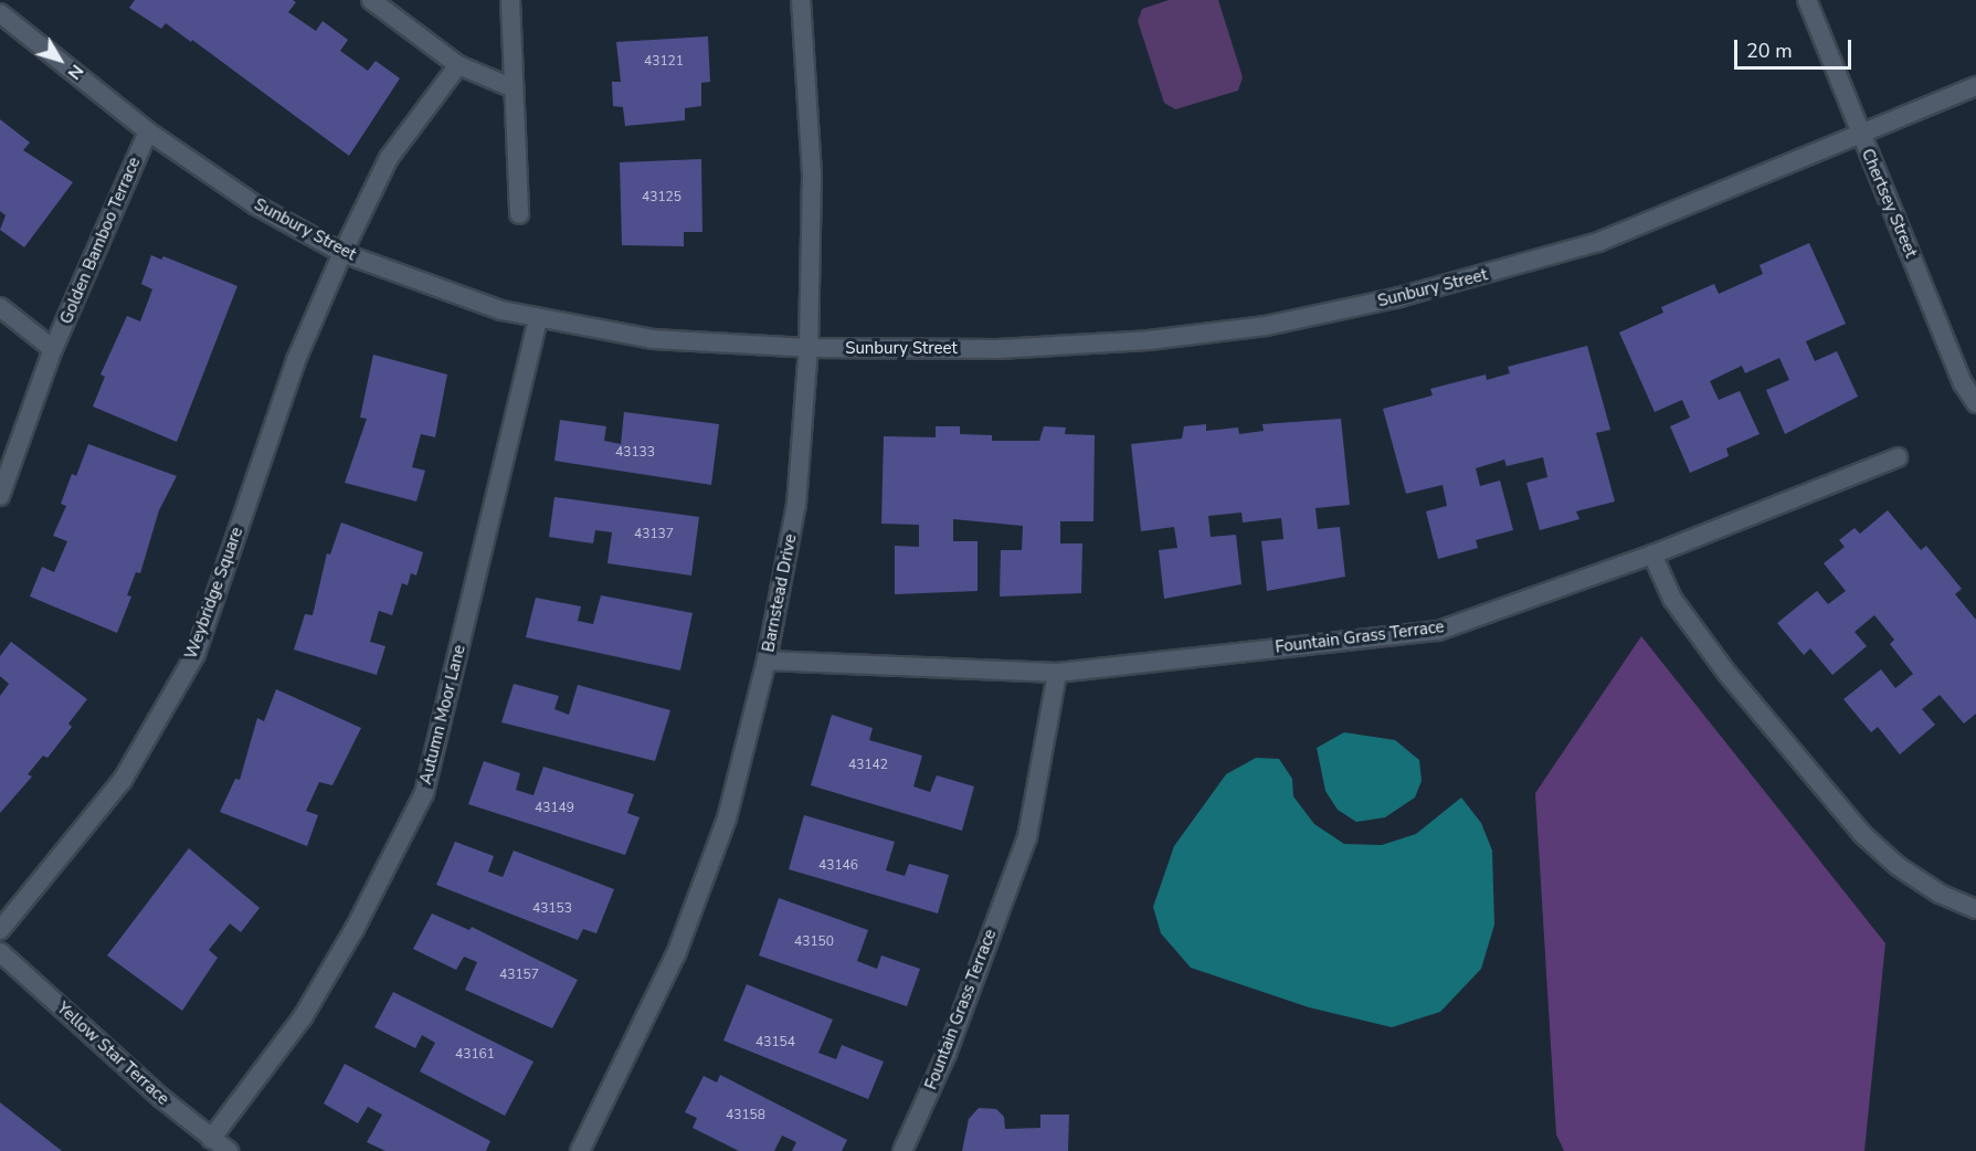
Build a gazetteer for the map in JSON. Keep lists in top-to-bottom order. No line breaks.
{"streets":{"street":["Chertsey Street","Sunbury Street","Golden Bamboo Terrace","Weybridge Square","Barnstead Drive","Fountain Grass Terrace","Autumn Moor Lane","Yellow Star Terrace"]},"crossings":[["Chertsey Street","Sunbury Street"],["Sunbury Street","Golden Bamboo Terrace"],["Sunbury Street","Weybridge Square"],["Sunbury Street","Barnstead Drive"],["Sunbury Street","Autumn Moor Lane"],["Barnstead Drive","Fountain Grass Terrace"],["Autumn Moor Lane","Yellow Star Terrace"]],"house_numbers":["43121","43125","43133","43137","43142","43149","43146","43153","43150","43157","43154","43161","43158"],"scale_bar":"20 m","north":"bottom right"}
